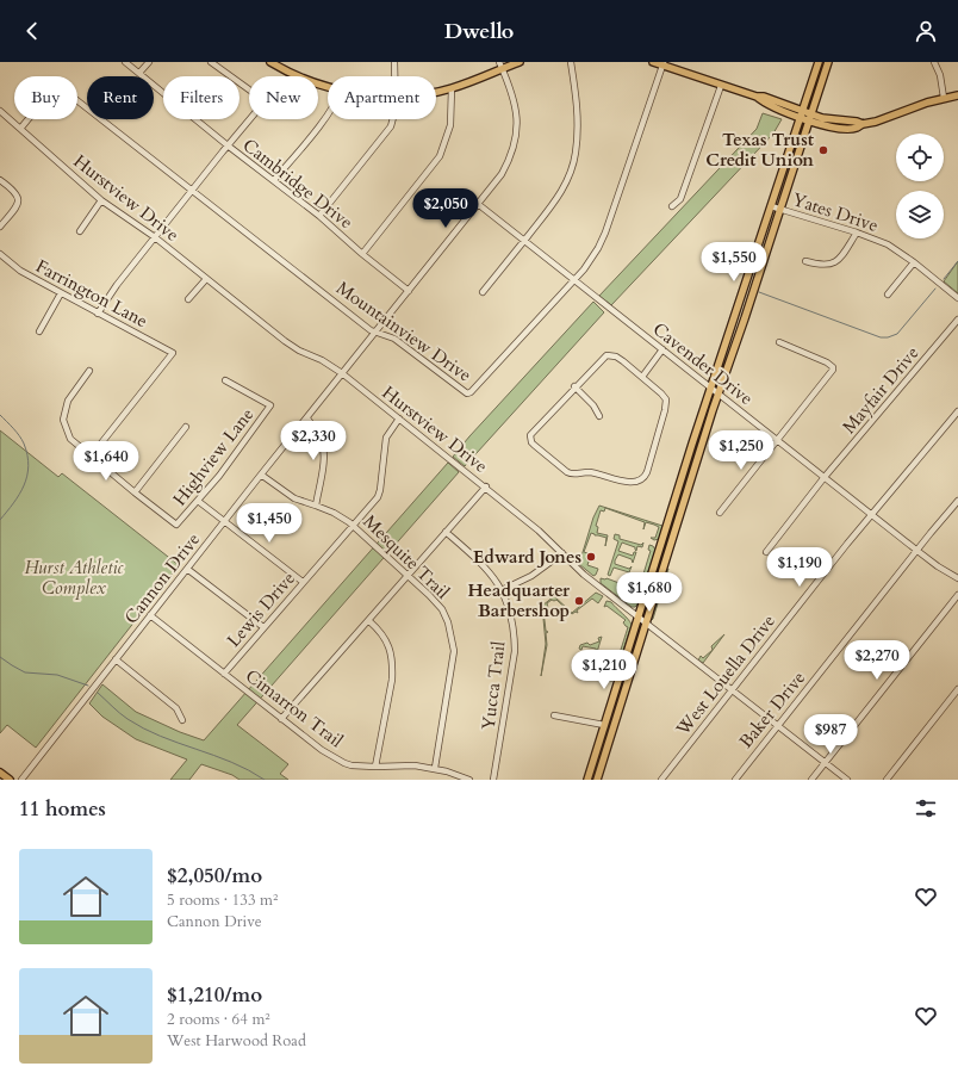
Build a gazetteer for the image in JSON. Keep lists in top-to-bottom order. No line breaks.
{"streets":{"street":["Cambridge Drive","Hurstview Drive","Yates Drive","Farrington Lane","Mountainview Drive","Cavender Drive","Mayfair Drive","Highview Lane","Mesquite Trail","Cannon Drive","Lewis Drive","West Louella Drive","Yucca Trail","Cimarron Trail","Baker Drive"]},"crossings":[["Cambridge Drive","Cannon Drive"],["Hurstview Drive","Mountainview Drive"],["Hurstview Drive","Cannon Drive"],["Hurstview Drive","Lewis Drive"],["Hurstview Drive","West Louella Drive"],["Hurstview Drive","Baker Drive"],["Mountainview Drive","Cavender Drive"],["Mountainview Drive","Cannon Drive"],["Cavender Drive","Mayfair Drive"],["Cavender Drive","Cannon Drive"],["Cavender Drive","West Louella Drive"],["Cavender Drive","Baker Drive"],["Mesquite Trail","Cannon Drive"],["Mesquite Trail","Lewis Drive"],["Mesquite Trail","Cimarron Trail"],["Cannon Drive","Cimarron Trail"],["Lewis Drive","Cimarron Trail"]],"parks":["Hurst Athletic Complex"],"places":["Texas Trust Credit Union","Edward Jones","Headquarter Barbershop"],"page":{"header":"Dwello","chip":["Buy","Rent","Filters","New","Apartment"],"price":["$2,050","$1,550","$2,330","$1,250","$1,640","$1,450","$1,190","$1,680","$2,270","$1,210","$987"],"heading":"11 homes","list":[{"name":"$2,050/mo","note":"5 rooms · 133 m² · Cannon Drive"},{"name":"$1,210/mo","note":"2 rooms · 64 m² · West Harwood Road"}]}}
